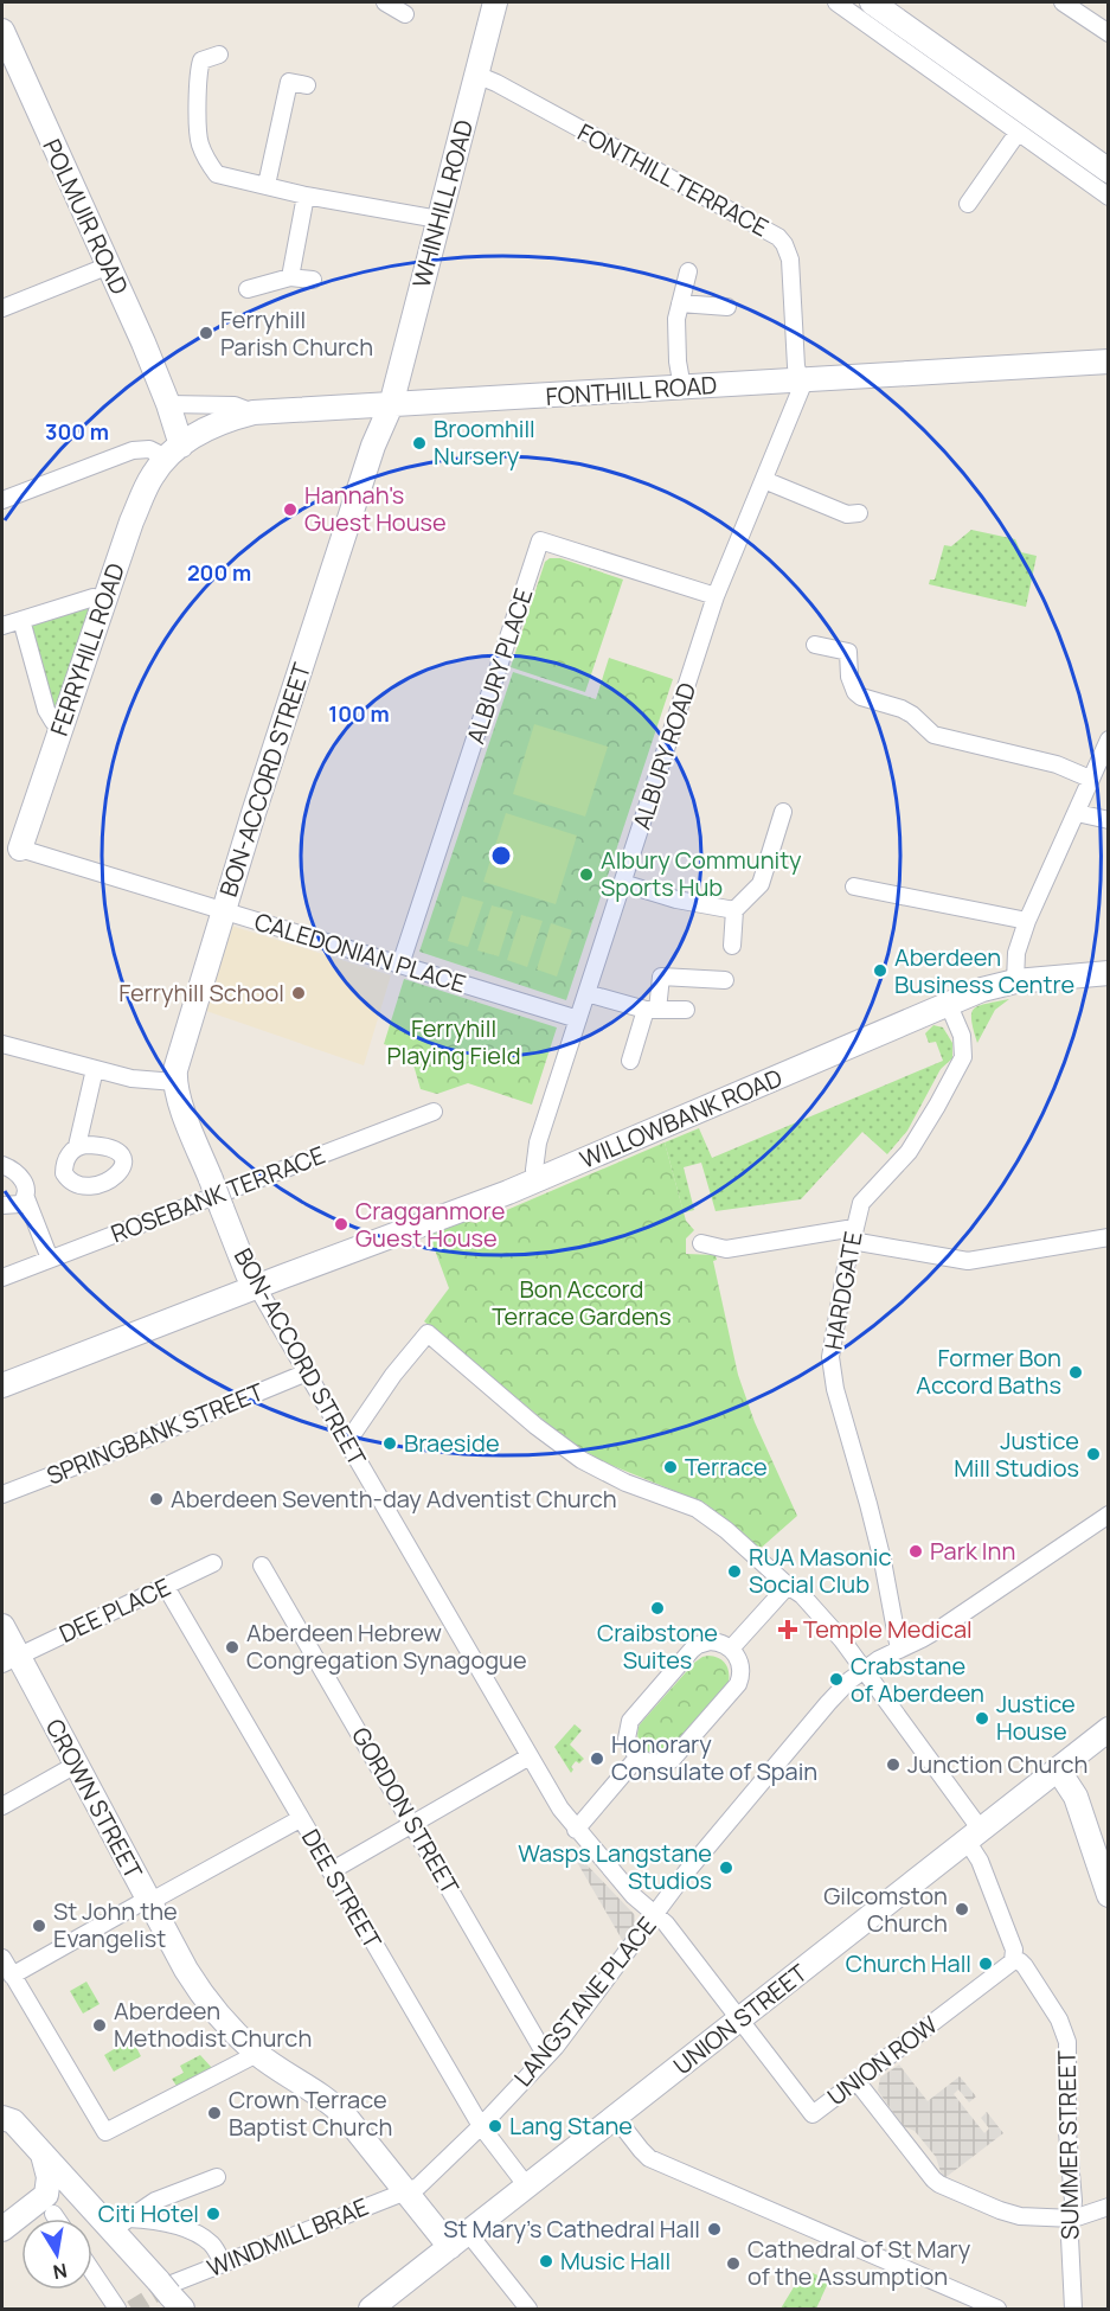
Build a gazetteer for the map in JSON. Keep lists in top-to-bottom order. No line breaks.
{"streets":{"street":["FONTHILL TERRACE","WHINHILL ROAD","POLMUIR ROAD","FONTHILL ROAD","FERRYHILL ROAD","ALBURY PLACE","ALBURY ROAD","BON-ACCORD STREET","CALEDONIAN PLACE","WILLOWBANK ROAD","ROSEBANK TERRACE","HARDGATE","SPRINGBANK STREET","DEE PLACE","CROWN STREET","GORDON STREET","DEE STREET","LANGSTANE PLACE","UNION STREET","UNION ROW","SUMMER STREET","WINDMILL BRAE"]},"crossings":[["FONTHILL TERRACE","WHINHILL ROAD"],["FONTHILL TERRACE","FONTHILL ROAD"],["FONTHILL TERRACE","ALBURY ROAD"],["WHINHILL ROAD","FONTHILL ROAD"],["WHINHILL ROAD","BON-ACCORD STREET"],["POLMUIR ROAD","FONTHILL ROAD"],["POLMUIR ROAD","FERRYHILL ROAD"],["FONTHILL ROAD","FERRYHILL ROAD"],["FONTHILL ROAD","ALBURY ROAD"],["FONTHILL ROAD","BON-ACCORD STREET"],["FERRYHILL ROAD","CALEDONIAN PLACE"],["ALBURY PLACE","ALBURY ROAD"],["ALBURY PLACE","CALEDONIAN PLACE"],["ALBURY ROAD","CALEDONIAN PLACE"],["ALBURY ROAD","WILLOWBANK ROAD"],["BON-ACCORD STREET","CALEDONIAN PLACE"],["BON-ACCORD STREET","WILLOWBANK ROAD"],["BON-ACCORD STREET","SPRINGBANK STREET"],["BON-ACCORD STREET","LANGSTANE PLACE"],["BON-ACCORD STREET","UNION STREET"],["BON-ACCORD STREET","UNION ROW"],["WILLOWBANK ROAD","HARDGATE"],["HARDGATE","LANGSTANE PLACE"],["DEE PLACE","CROWN STREET"],["DEE PLACE","DEE STREET"],["CROWN STREET","LANGSTANE PLACE"],["CROWN STREET","UNION STREET"],["CROWN STREET","WINDMILL BRAE"],["GORDON STREET","LANGSTANE PLACE"],["DEE STREET","LANGSTANE PLACE"],["DEE STREET","UNION STREET"],["LANGSTANE PLACE","WINDMILL BRAE"],["UNION STREET","UNION ROW"],["UNION ROW","SUMMER STREET"]],"parks":["Ferryhill Playing Field","Bon Accord Terrace Gardens"],"places":{"other":["Ferryhill Parish Church","Broomhill Nursery","Hannah's Guest House","Albury Community Sports Hub","Aberdeen Business Centre","Ferryhill School","Cragganmore Guest House","Former Bon Accord Baths","Braeside","Justice Mill Studios","Terrace","Aberdeen Seventh-day Adventist Church","Park Inn","RUA Masonic Social Club","Craibstone Suites","Aberdeen Hebrew Congregation Synagogue","Crabstane of Aberdeen","Justice House","Honorary Consulate of Spain","Junction Church","Wasps Langstane Studios","Gilcomston Church","St John the Evangelist","Church Hall","Aberdeen Methodist Church","Crown Terrace Baptist Church","Lang Stane","Citi Hotel","St Mary's Cathedral Hall","Music Hall","Cathedral of St Mary of the Assumption"],"health":["Temple Medical"]},"north":"bottom","rings":["300 m","200 m","100 m"]}
